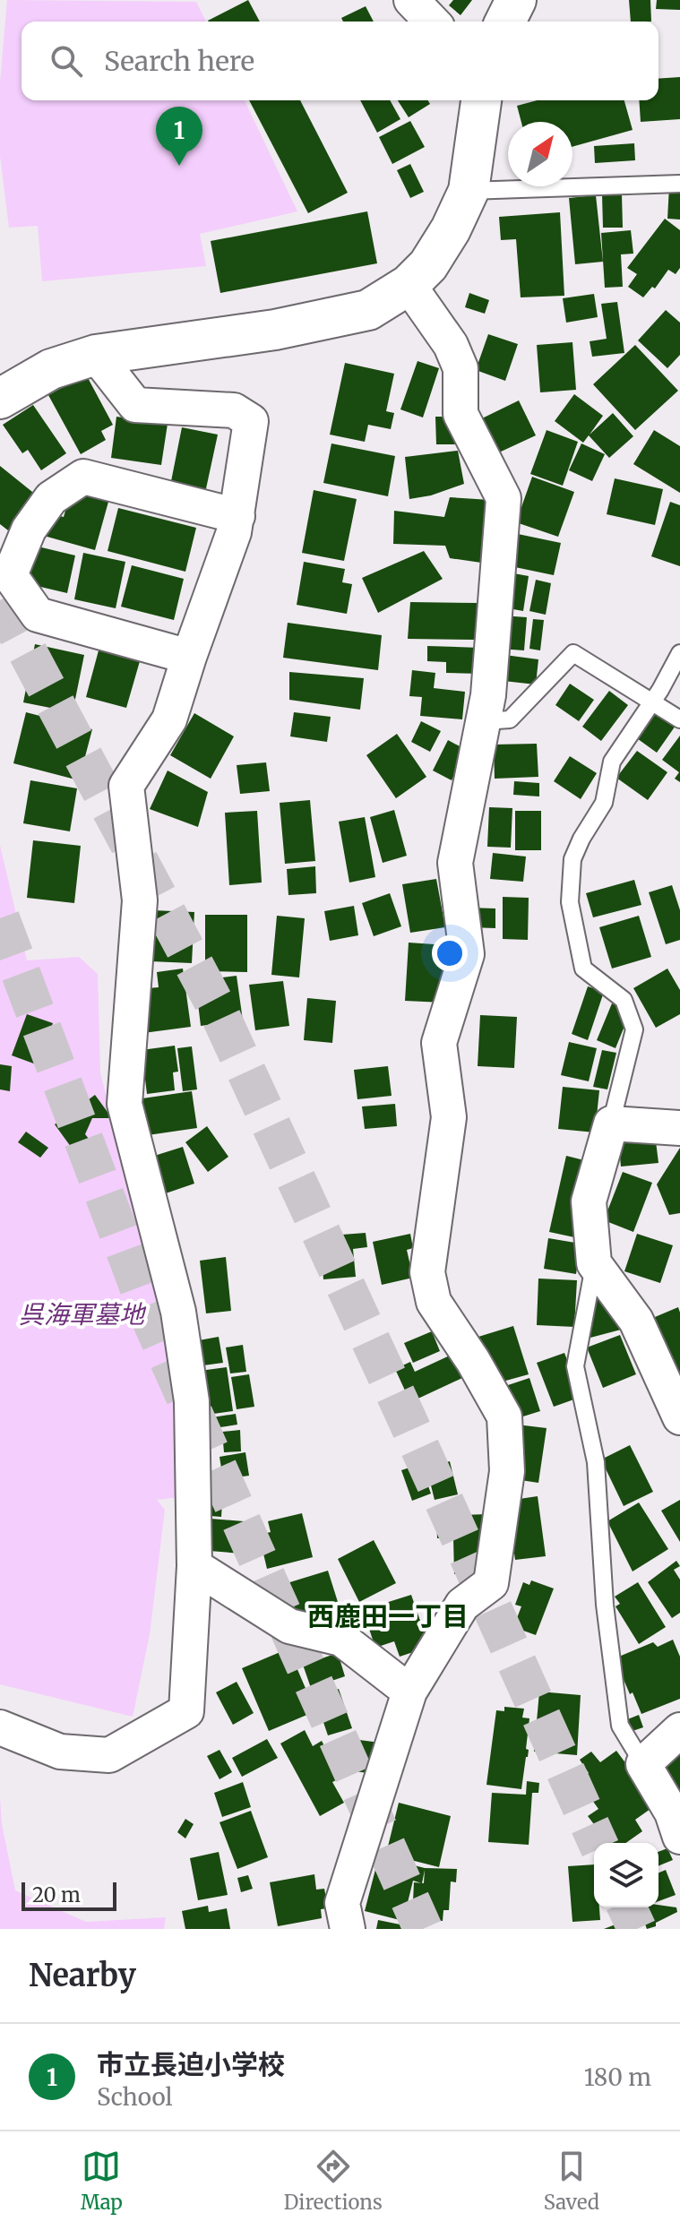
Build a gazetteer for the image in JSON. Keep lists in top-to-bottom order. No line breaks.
{"districts":["西鹿田一丁目"],"parks":["呉海軍墓地"],"scale_bar":"20 m","north":"top right","page":{"search":"Search here","pins":"1","scale":"20 m","heading":"Nearby","list":[{"mark":"1","name":"市立長迫小学校","note":"School","value":"180 m"}],"nav":["Map","Directions","Saved"]}}
